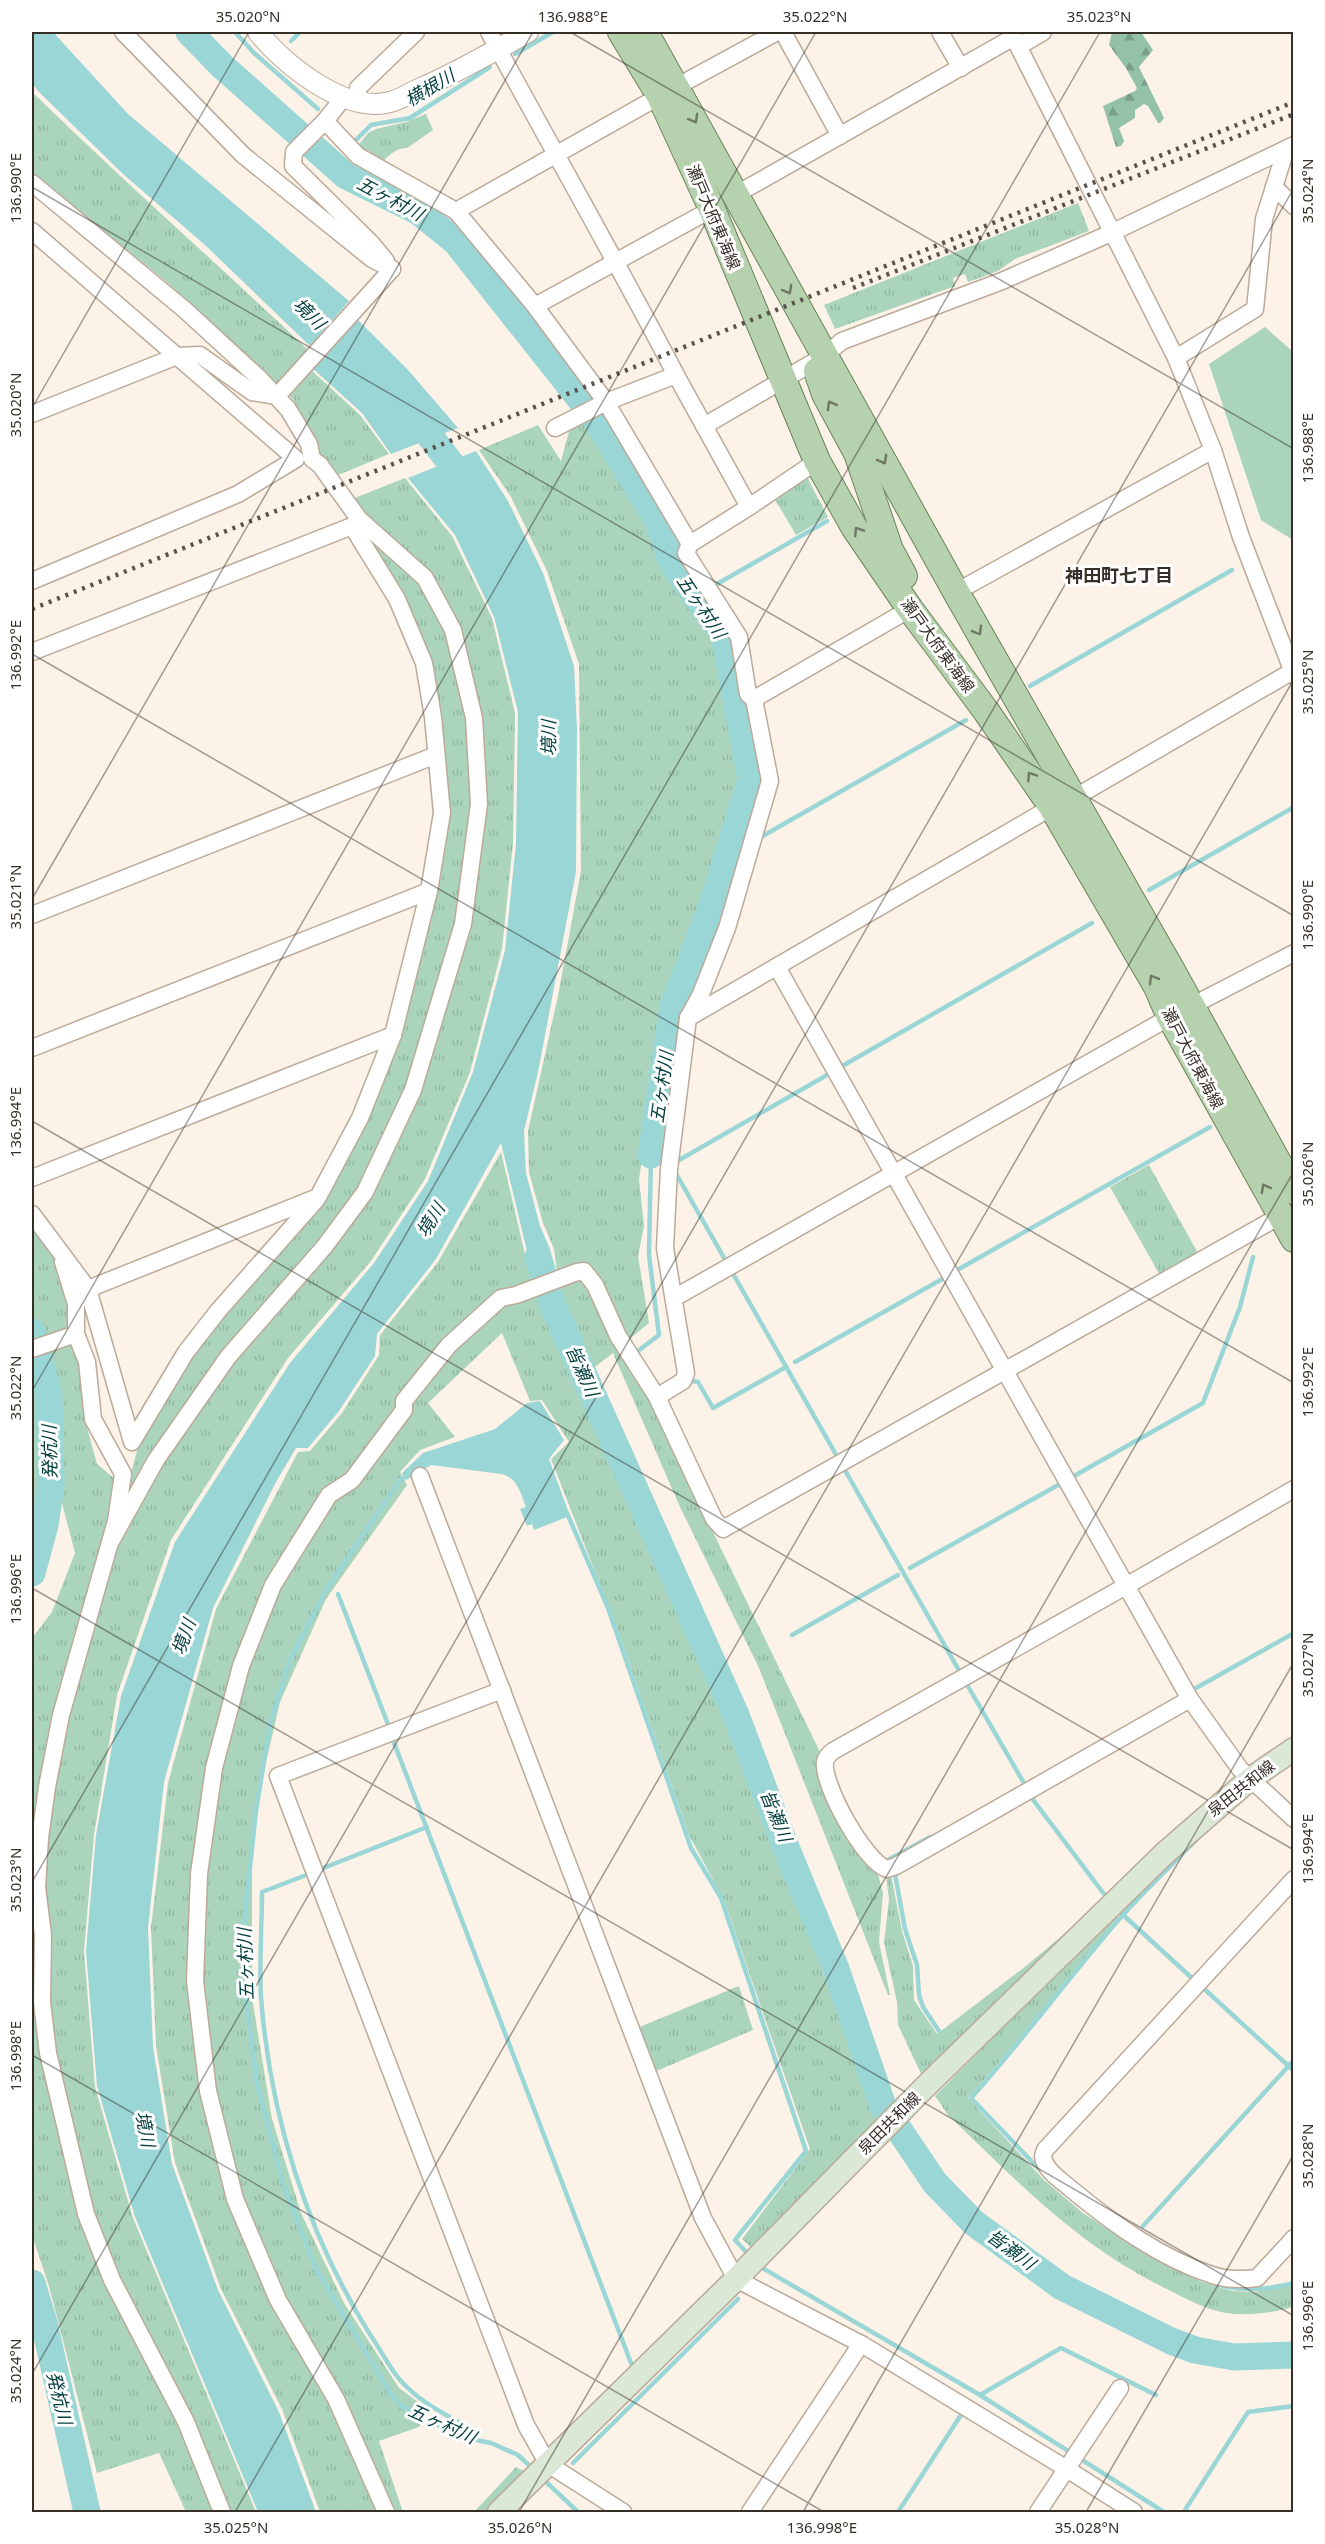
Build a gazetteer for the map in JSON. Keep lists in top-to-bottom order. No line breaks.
{"streets":{"main road":["瀬戸大府東海線","泉田共和線"]},"districts":["神田町七丁目"],"water":["横根川","五ヶ村川","境川","皆瀬川","発杭川"],"coordinates":["35.020°N","136.988°E","35.022°N","35.023°N","136.990°E","35.024°N","136.992°E","35.025°N","35.021°N","136.994°E","35.026°N","136.996°E","35.027°N","136.998°E","35.028°N"]}
